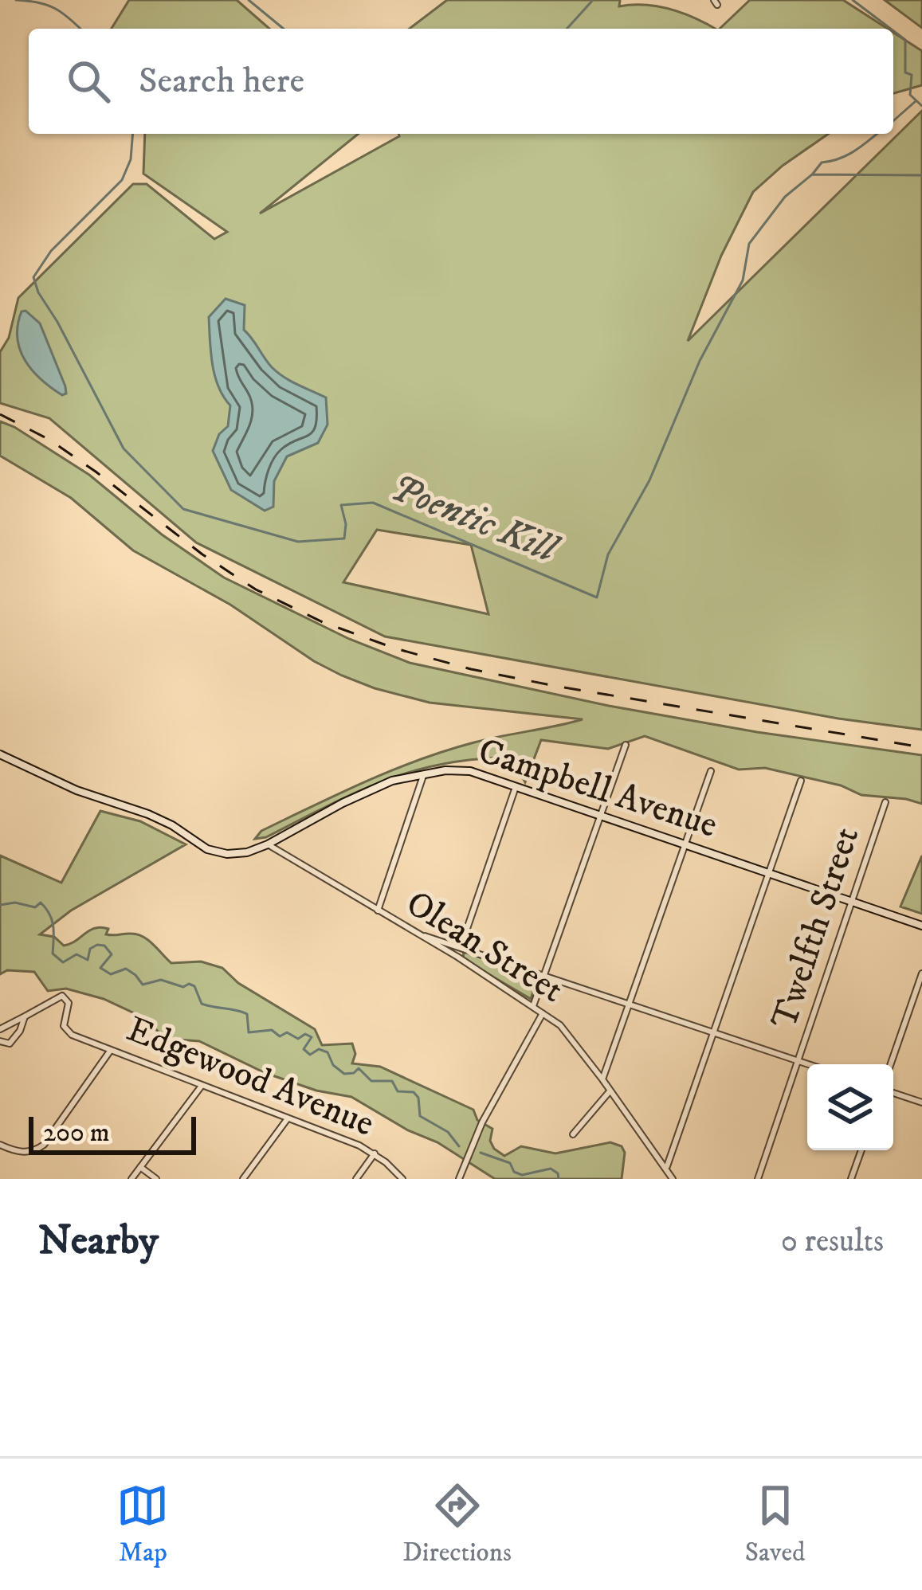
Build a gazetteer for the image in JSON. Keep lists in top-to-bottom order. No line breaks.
{"streets":{"street":["Campbell Avenue","Twelfth Street","Olean Street","Edgewood Avenue"]},"crossings":[["Campbell Avenue","Twelfth Street"],["Campbell Avenue","Olean Street"]],"water":["Poentic Kill"],"scale_bar":"200 m","page":{"search":"Search here","scale":"200 m","heading":["Nearby","0 results"],"nav":["Map","Directions","Saved"]}}
